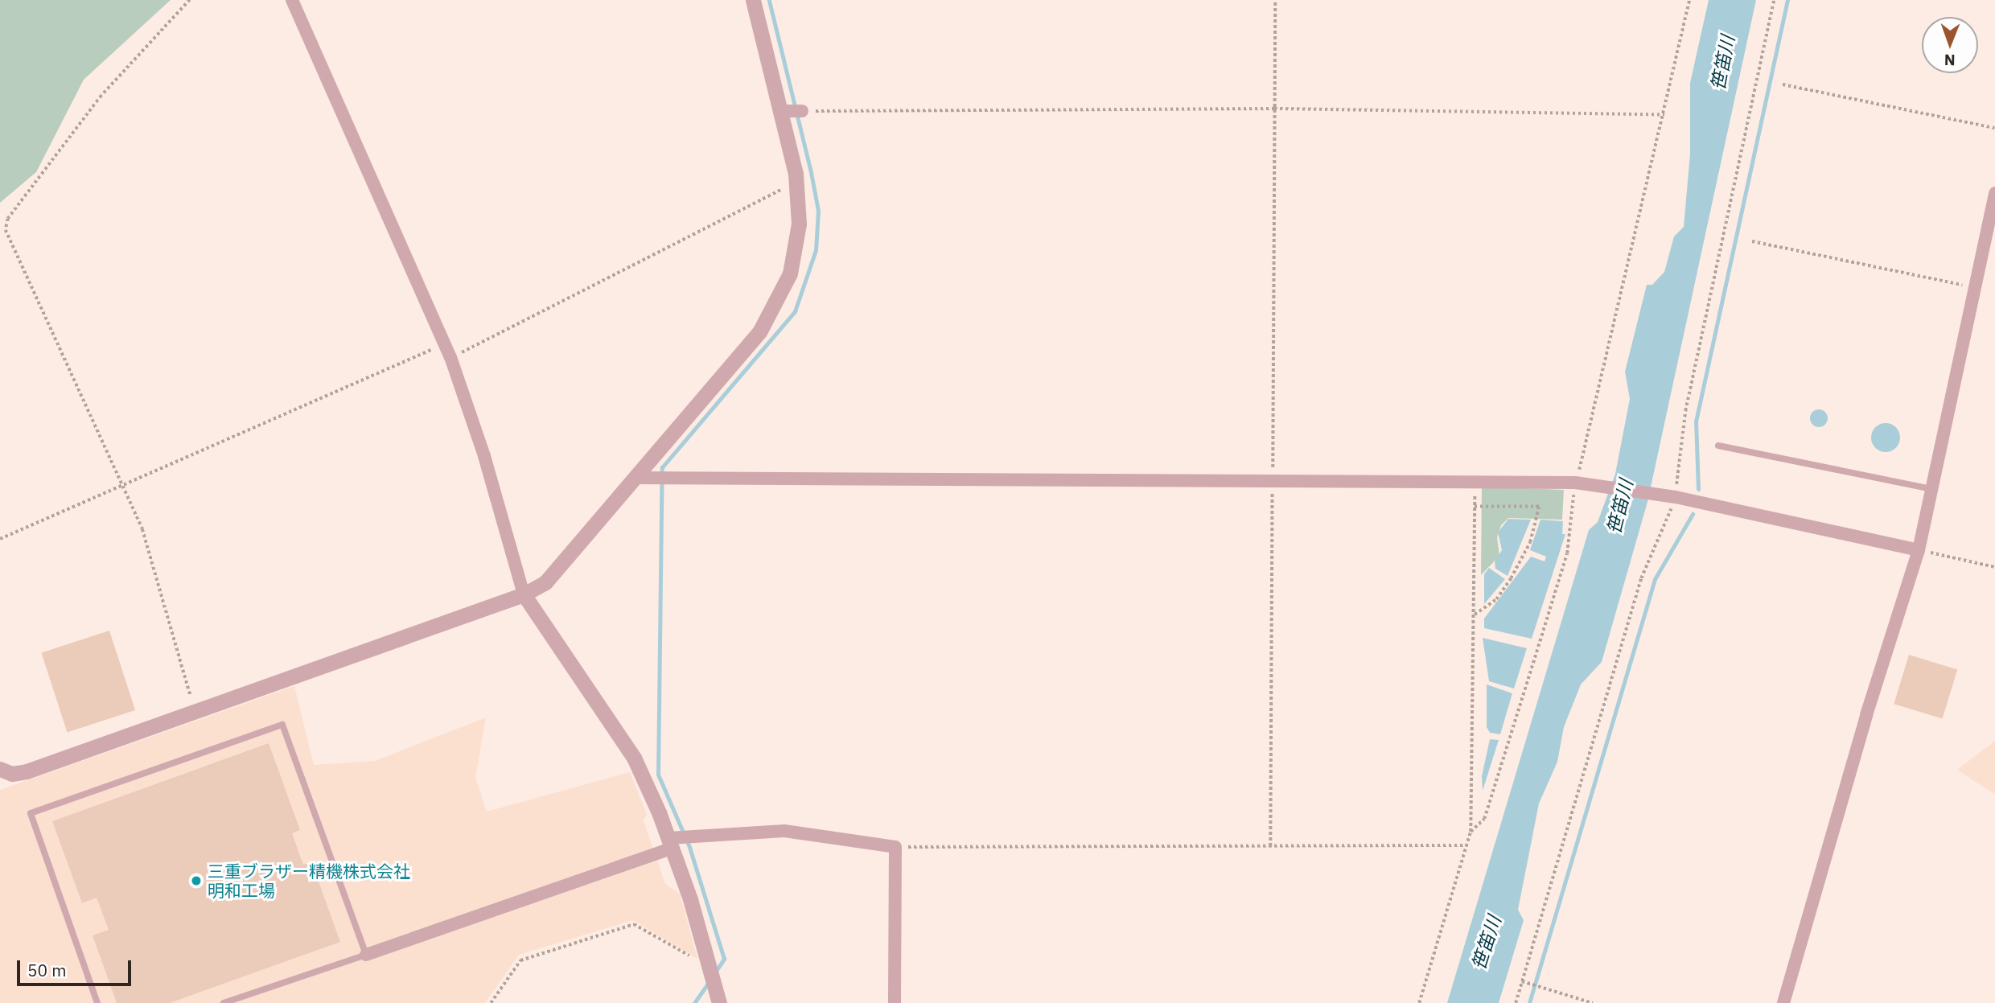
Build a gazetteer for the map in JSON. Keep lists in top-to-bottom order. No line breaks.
{"water":["笹笛川"],"places":["三重ブラザー精機株式会社 明和工場"],"scale_bar":"50 m","north":"bottom"}
